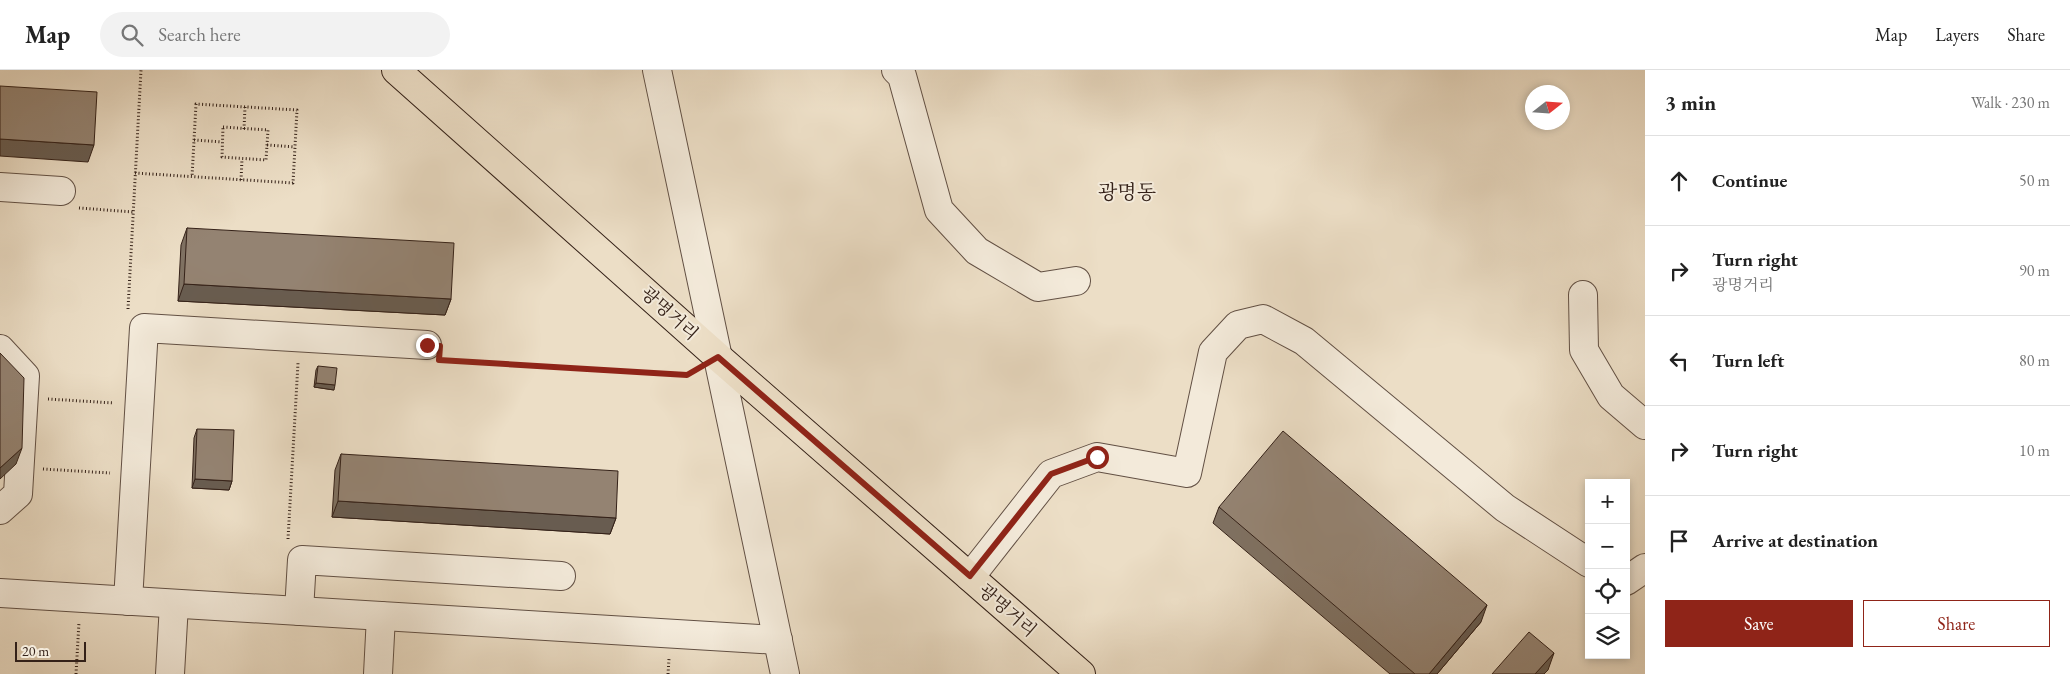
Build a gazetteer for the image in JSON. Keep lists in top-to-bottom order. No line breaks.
{"streets":{"main road":["광명거리"]},"districts":["광명동"],"scale_bar":"20 m","north":"right","page":{"header":"Map","search":"Search here","nav":["Map","Layers","Share"],"heading":["3 min","Walk · 230 m"],"list":[["Continue","50 m"],["Turn right","광명거리","90 m"],["Turn left","80 m"],["Turn right","10 m"],"Arrive at destination"],"map_buttons":["+","−"],"buttons":["Save","Share"],"scale":"20 m"}}
